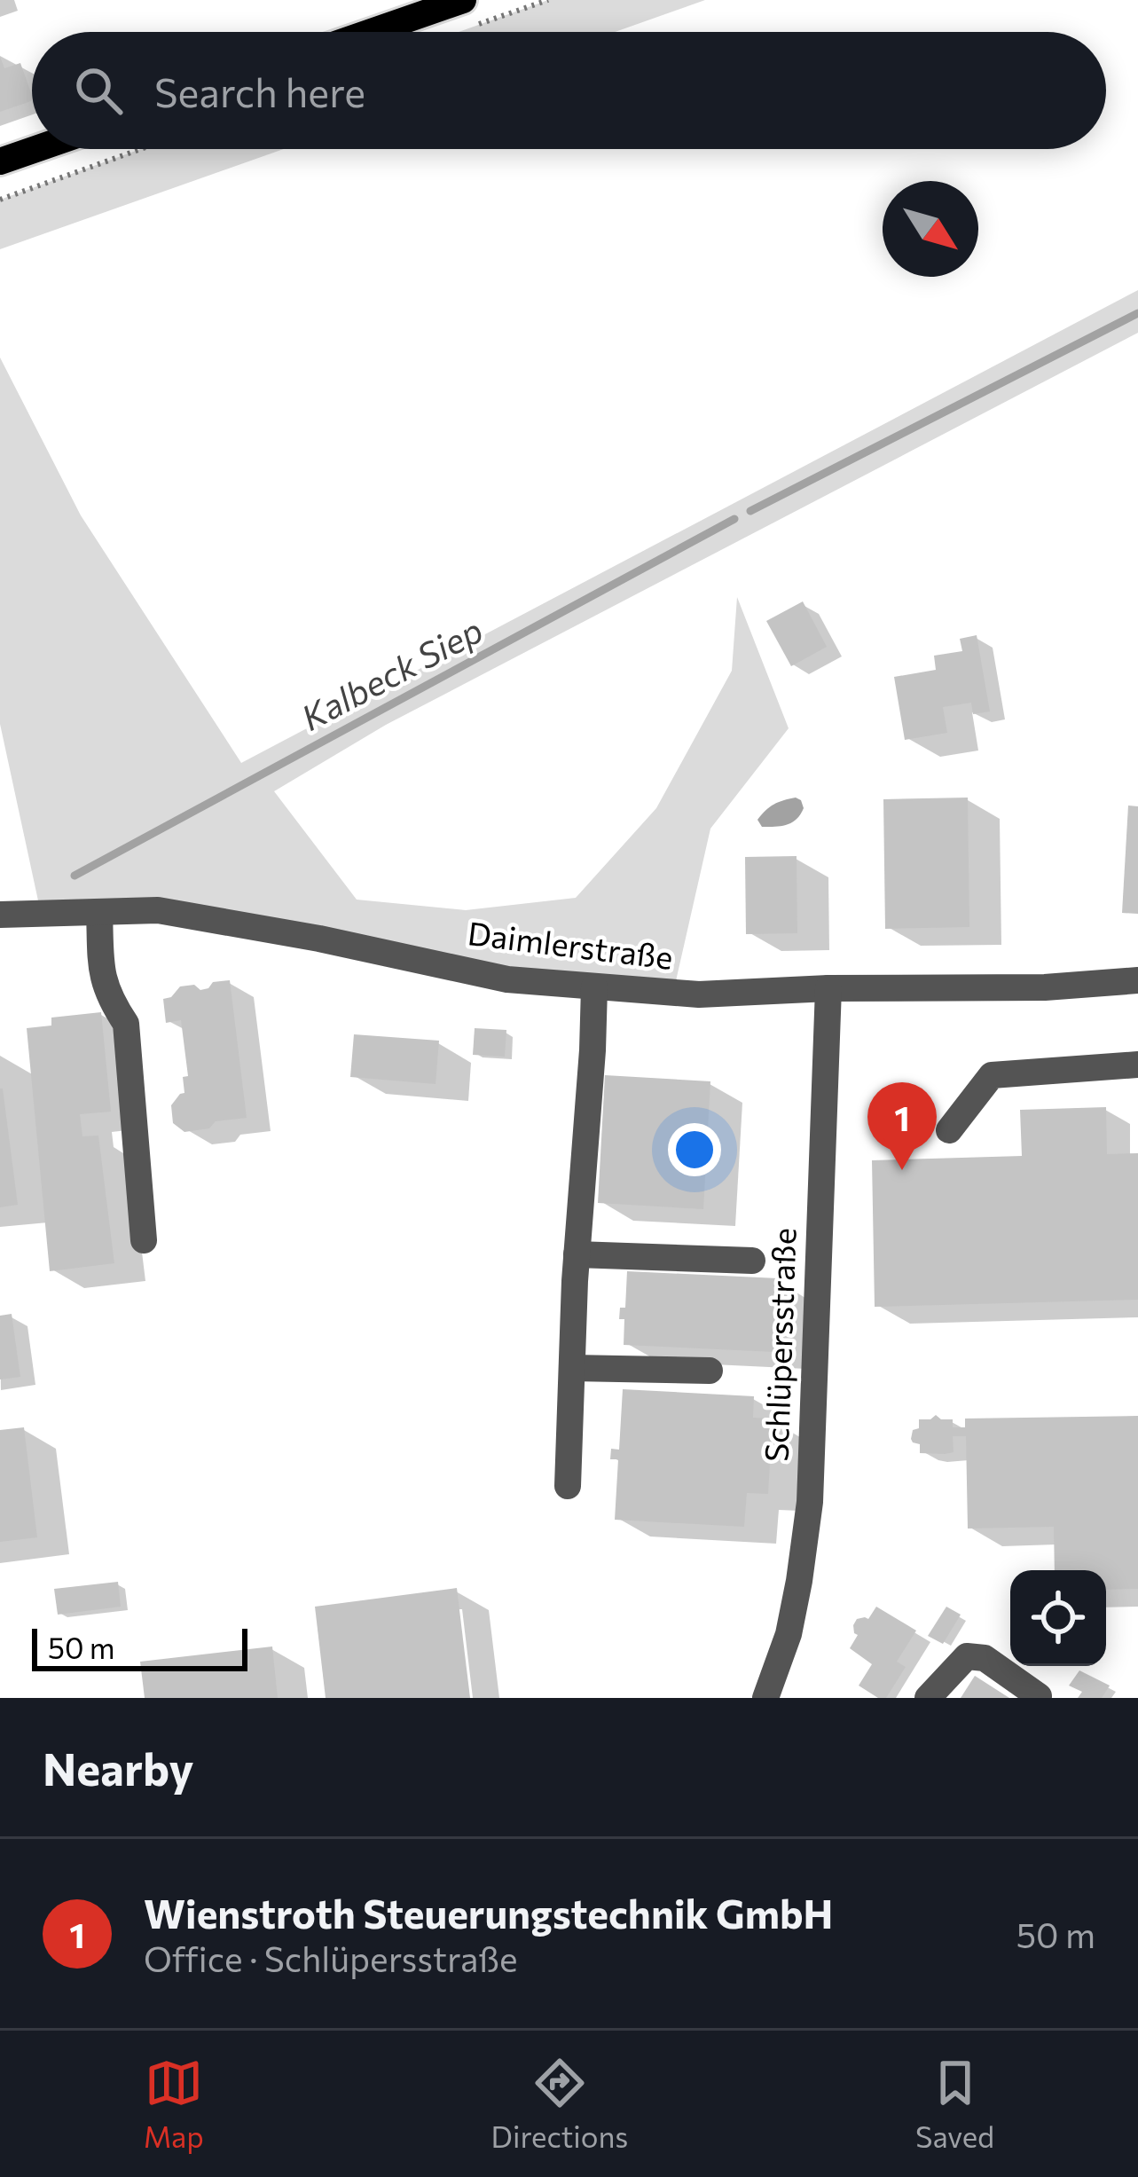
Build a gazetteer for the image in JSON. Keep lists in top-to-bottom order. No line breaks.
{"streets":{"street":["Daimlerstraße","Schlüpersstraße"]},"crossings":[["Daimlerstraße","Schlüpersstraße"]],"water":["Kalbeck Siep"],"scale_bar":"50 m","north":"bottom right","page":{"search":"Search here","pins":"1","scale":"50 m","heading":"Nearby","list":[{"mark":"1","name":"Wienstroth Steuerungstechnik GmbH","note":"Office · Schlüpersstraße","value":"50 m"}],"nav":["Map","Directions","Saved"]}}
